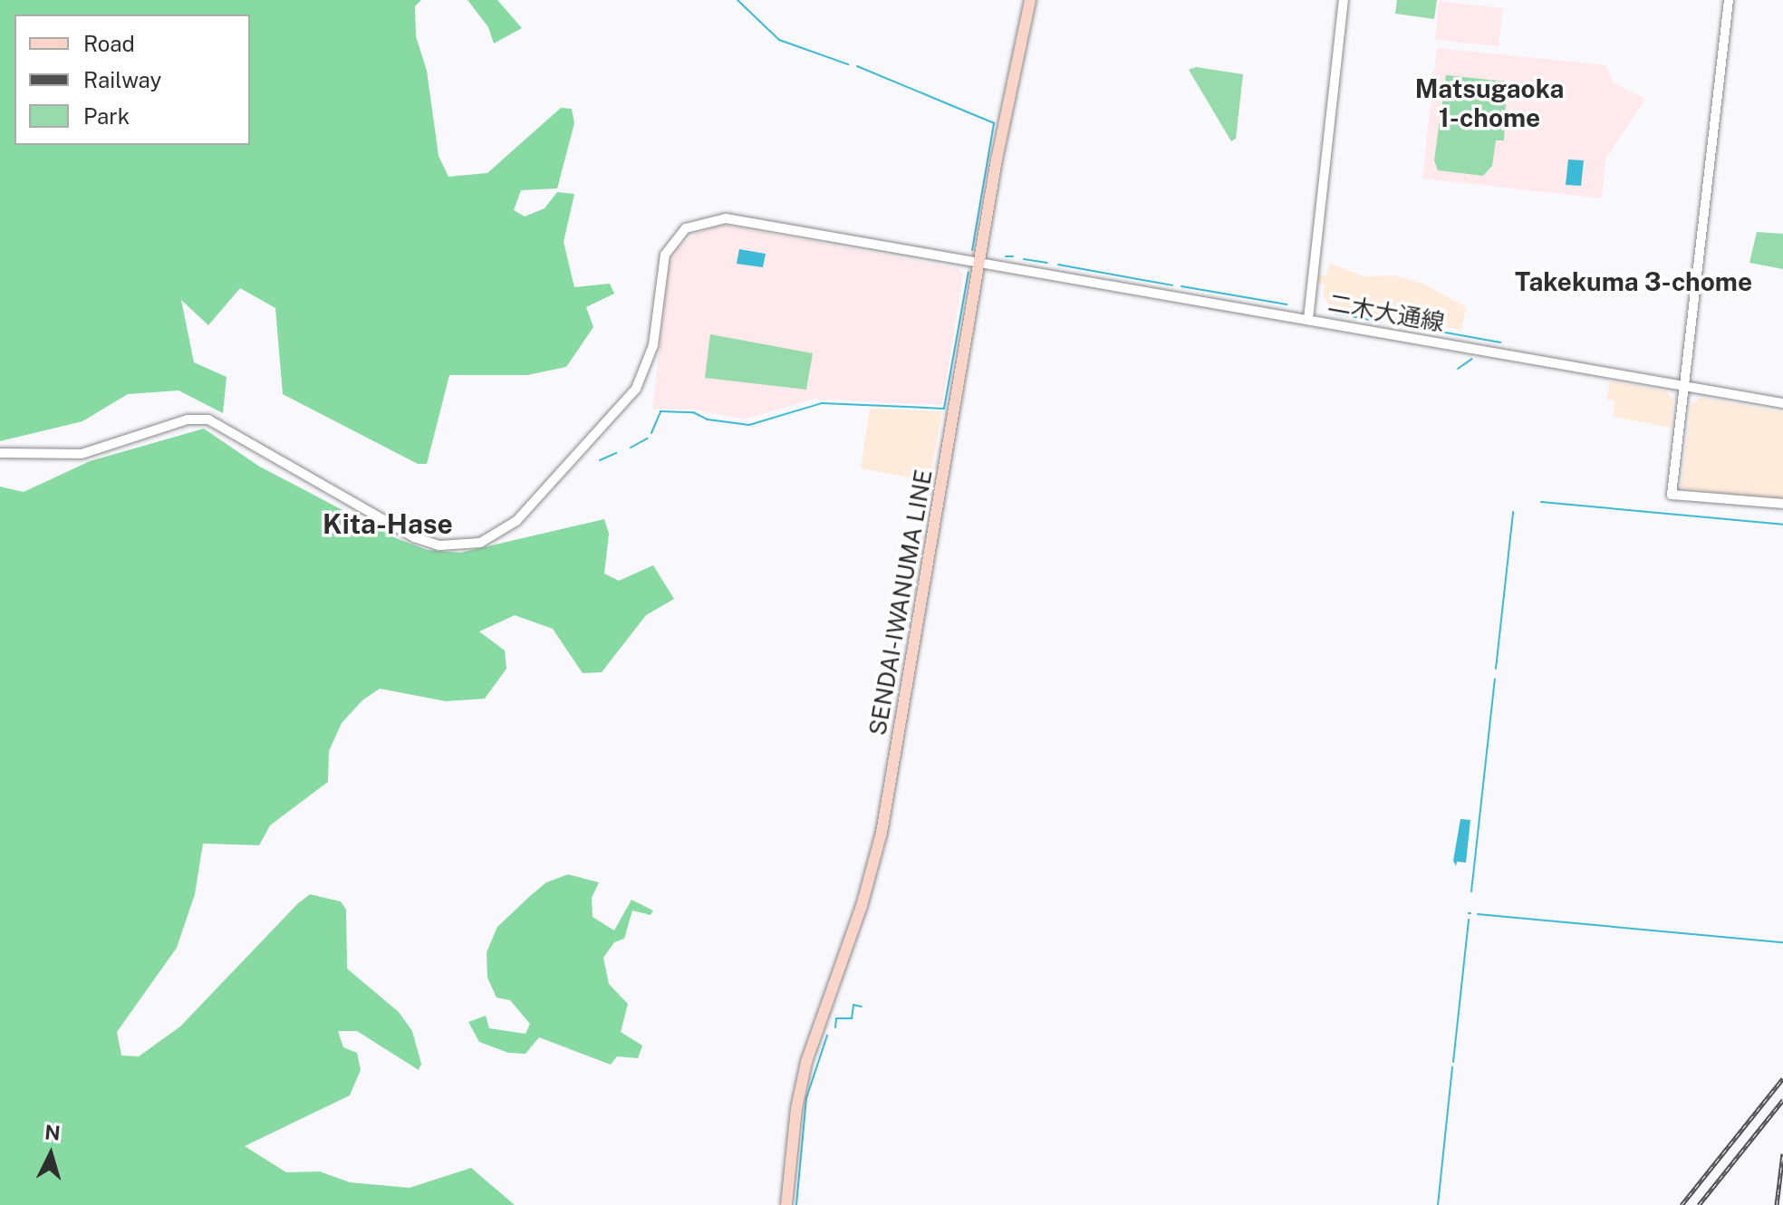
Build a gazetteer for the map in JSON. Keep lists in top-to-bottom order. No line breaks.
{"streets":{"main road":["SENDAI-IWANUMA LINE"],"street":["二木大通線"]},"crossings":[["二木大通線","SENDAI-IWANUMA LINE"]],"districts":["Matsugaoka 1-chome","Takekuma 3-chome","Kita-Hase"],"legend":["Road","Railway","Park"],"north":"top"}
